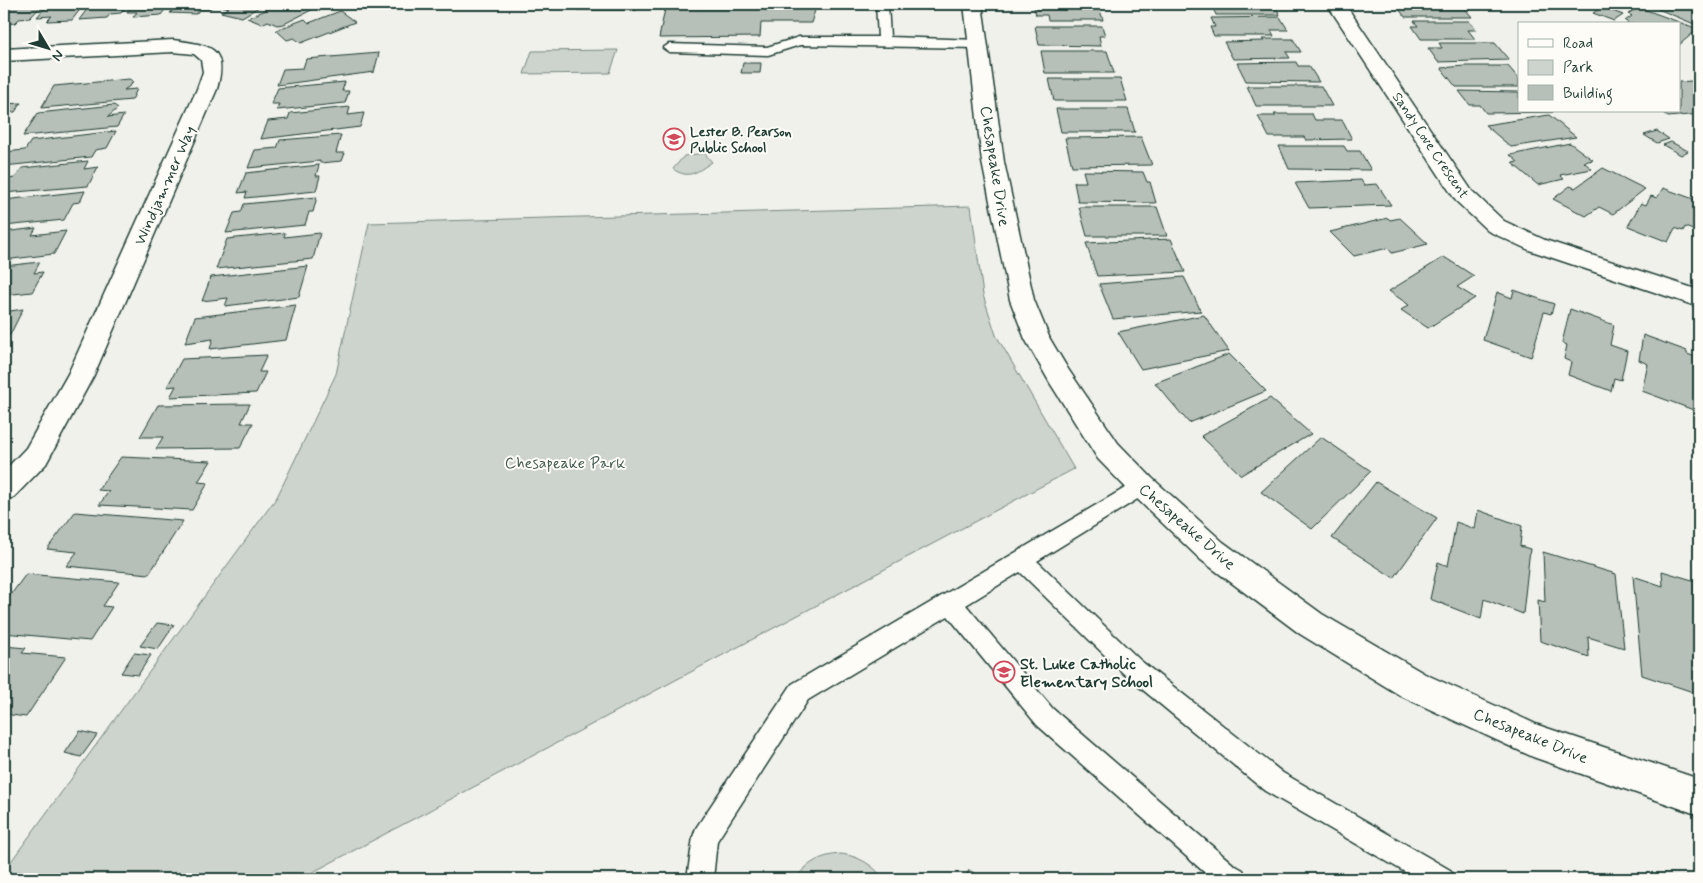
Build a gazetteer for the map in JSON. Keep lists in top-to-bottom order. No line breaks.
{"streets":{"street":["Sandy Cove Crescent","Chesapeake Drive","Windjammer Way"]},"parks":["Chesapeake Park"],"places":{"school or university":["Lester B. Pearson Public School","St. Luke Catholic Elementary School"]},"legend":["Road","Park","Building"],"north":"bottom right"}
